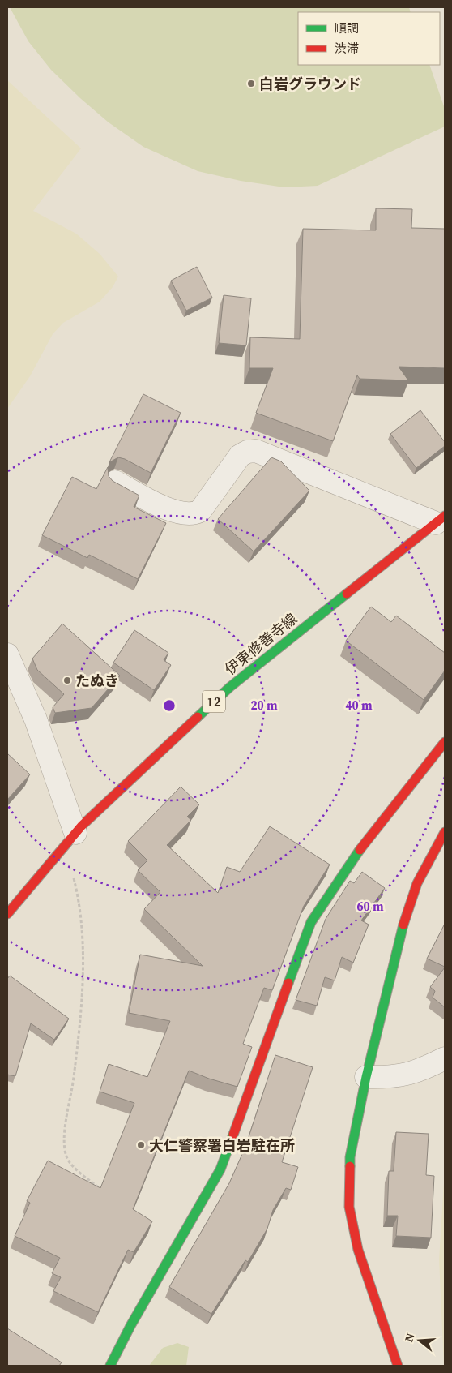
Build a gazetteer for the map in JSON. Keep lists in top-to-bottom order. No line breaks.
{"streets":{"street":["伊東修善寺線","12"]},"places":["白岩グラウンド","たぬき","大仁警察署白岩駐在所"],"legend":["順調","渋滞"],"north":"left","rings":["20 m","40 m","60 m"]}
